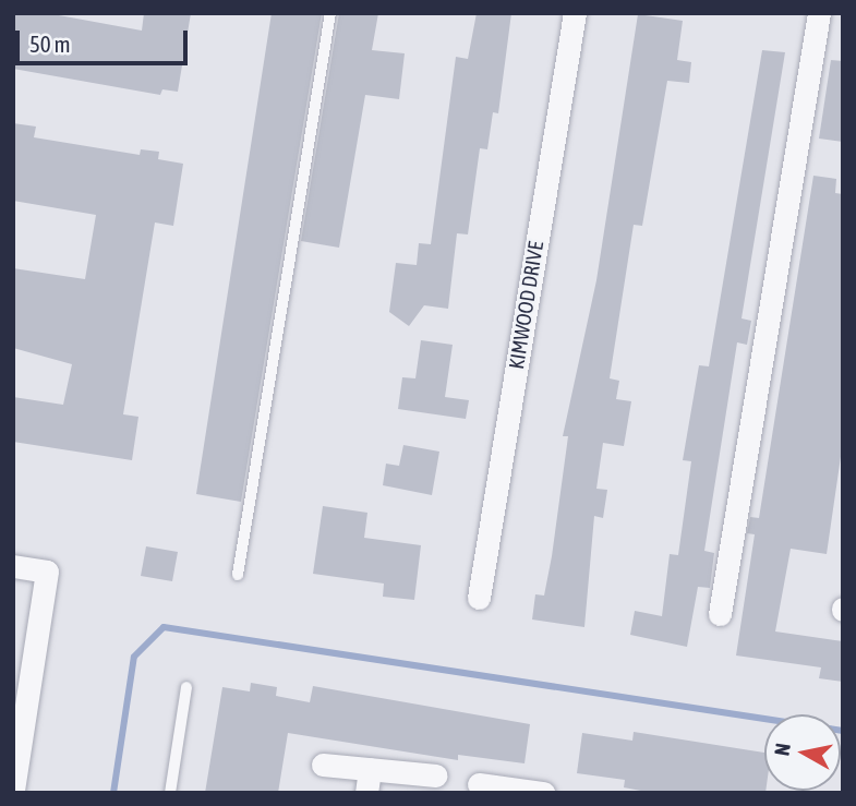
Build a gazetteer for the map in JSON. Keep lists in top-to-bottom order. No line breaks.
{"streets":{"street":["KIMWOOD DRIVE"]},"scale_bar":"50 m","north":"left"}
